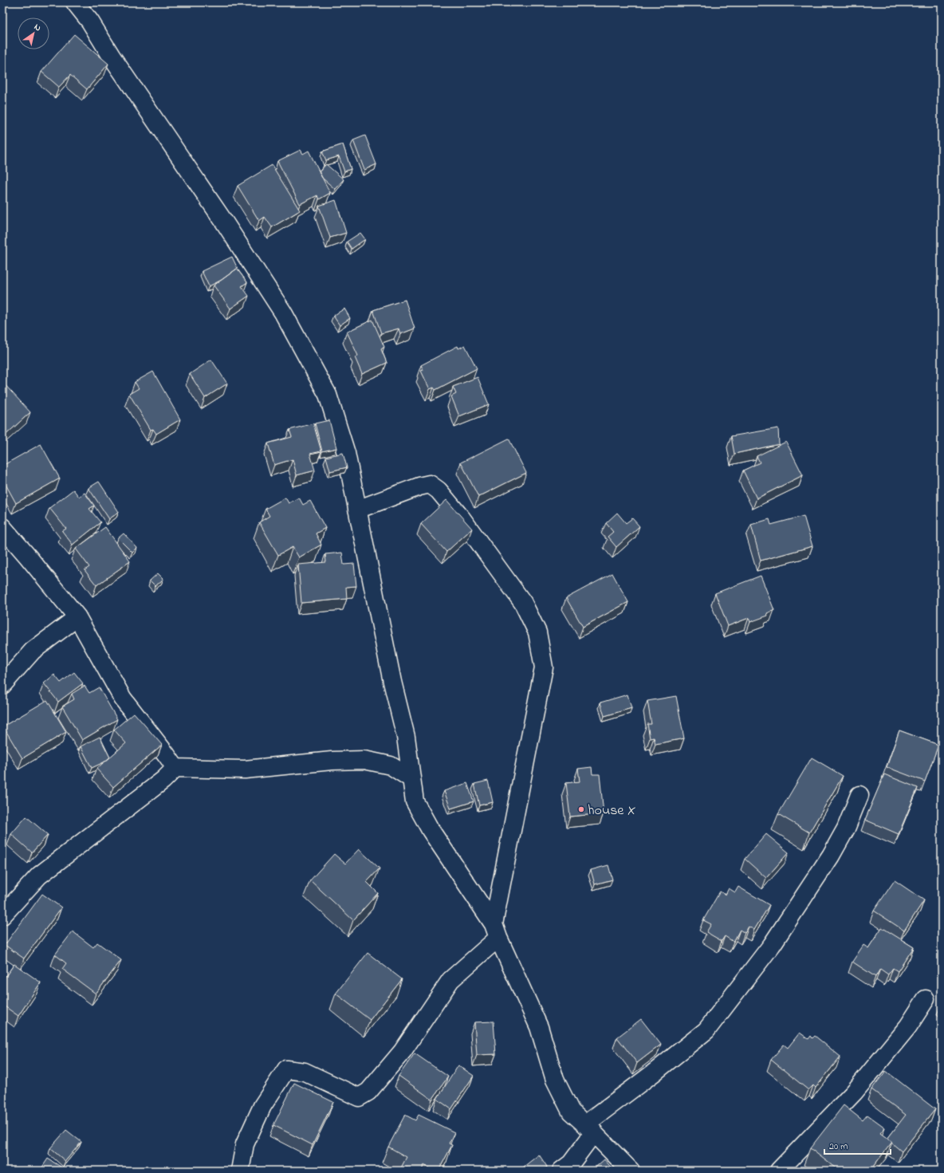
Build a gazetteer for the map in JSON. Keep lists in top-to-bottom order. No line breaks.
{"places":["house X"],"scale_bar":"20 m","north":"top right"}
